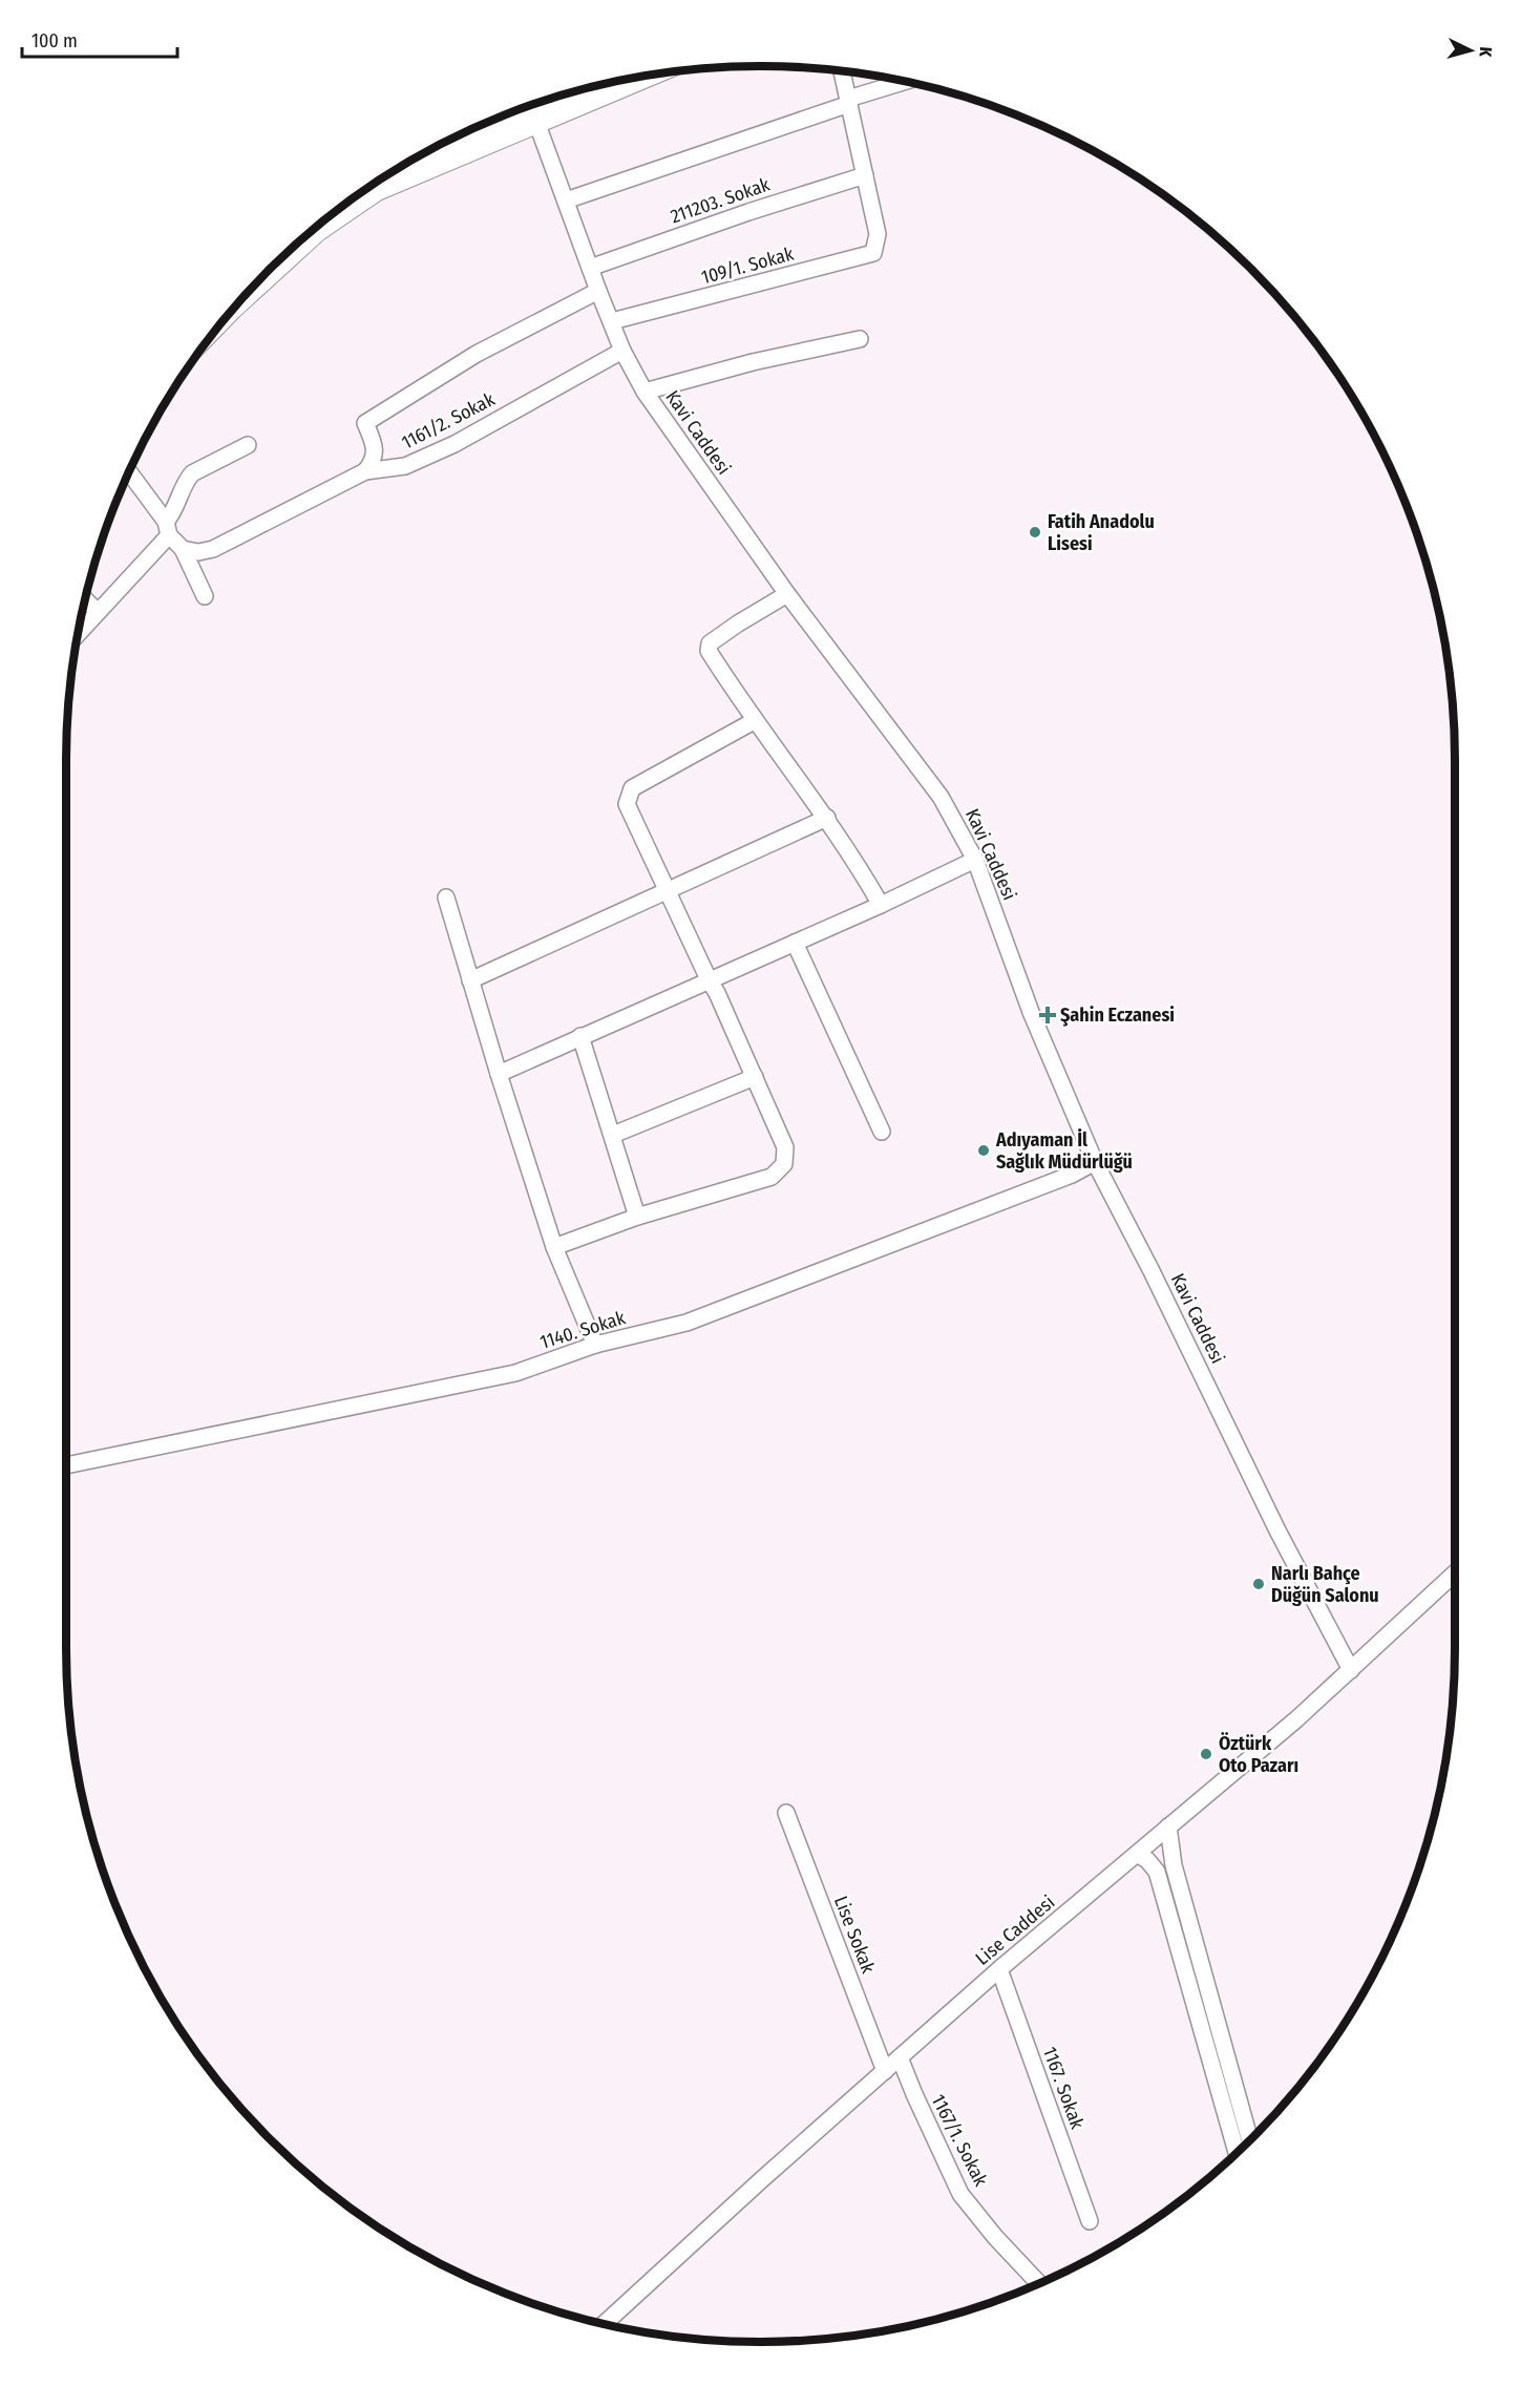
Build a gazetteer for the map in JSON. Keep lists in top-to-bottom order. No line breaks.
{"streets":{"street":["211203. Sokak","109/1. Sokak","1161/2. Sokak","Kavi Caddesi","1140. Sokak","Lise Caddesi","Lise Sokak","1167. Sokak","1167/1. Sokak"]},"crossings":[["211203. Sokak","109/1. Sokak"],["211203. Sokak","Kavi Caddesi"],["109/1. Sokak","Kavi Caddesi"],["1161/2. Sokak","Kavi Caddesi"],["Kavi Caddesi","1140. Sokak"],["Kavi Caddesi","Lise Caddesi"],["Lise Caddesi","Lise Sokak"],["Lise Caddesi","1167. Sokak"],["Lise Caddesi","1167/1. Sokak"]],"places":{"other":["Fatih Anadolu Lisesi","Adıyaman İl Sağlık Müdürlüğü","Narlı Bahçe Düğün Salonu","Öztürk Oto Pazarı"],"health":["Şahin Eczanesi"]},"scale_bar":"100 m","north":"right"}
